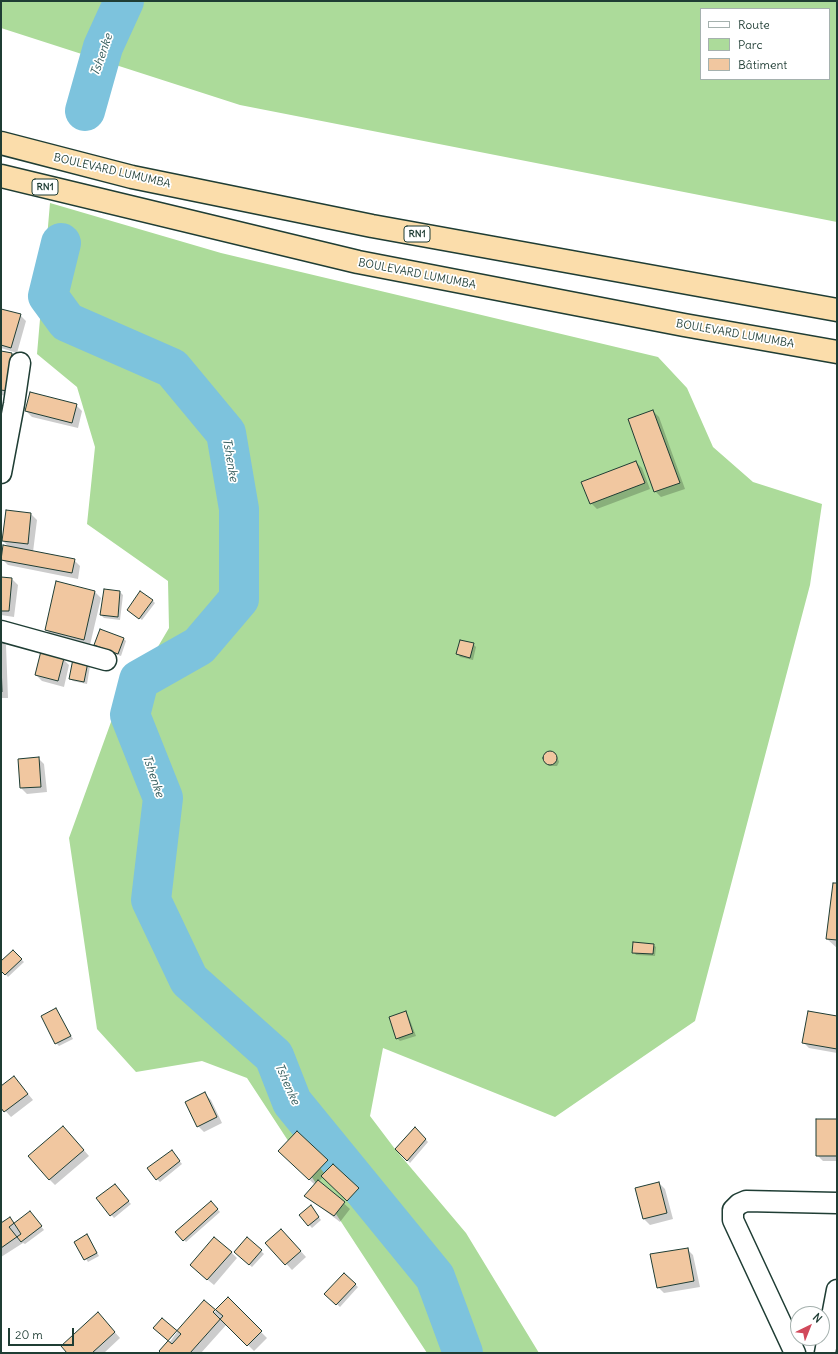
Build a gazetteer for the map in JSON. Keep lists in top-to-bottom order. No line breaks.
{"streets":{"highway":["BOULEVARD LUMUMBA","RN1"]},"water":["Tshenke"],"legend":["Route","Parc","Bâtiment"],"scale_bar":"20 m","north":"top right"}
